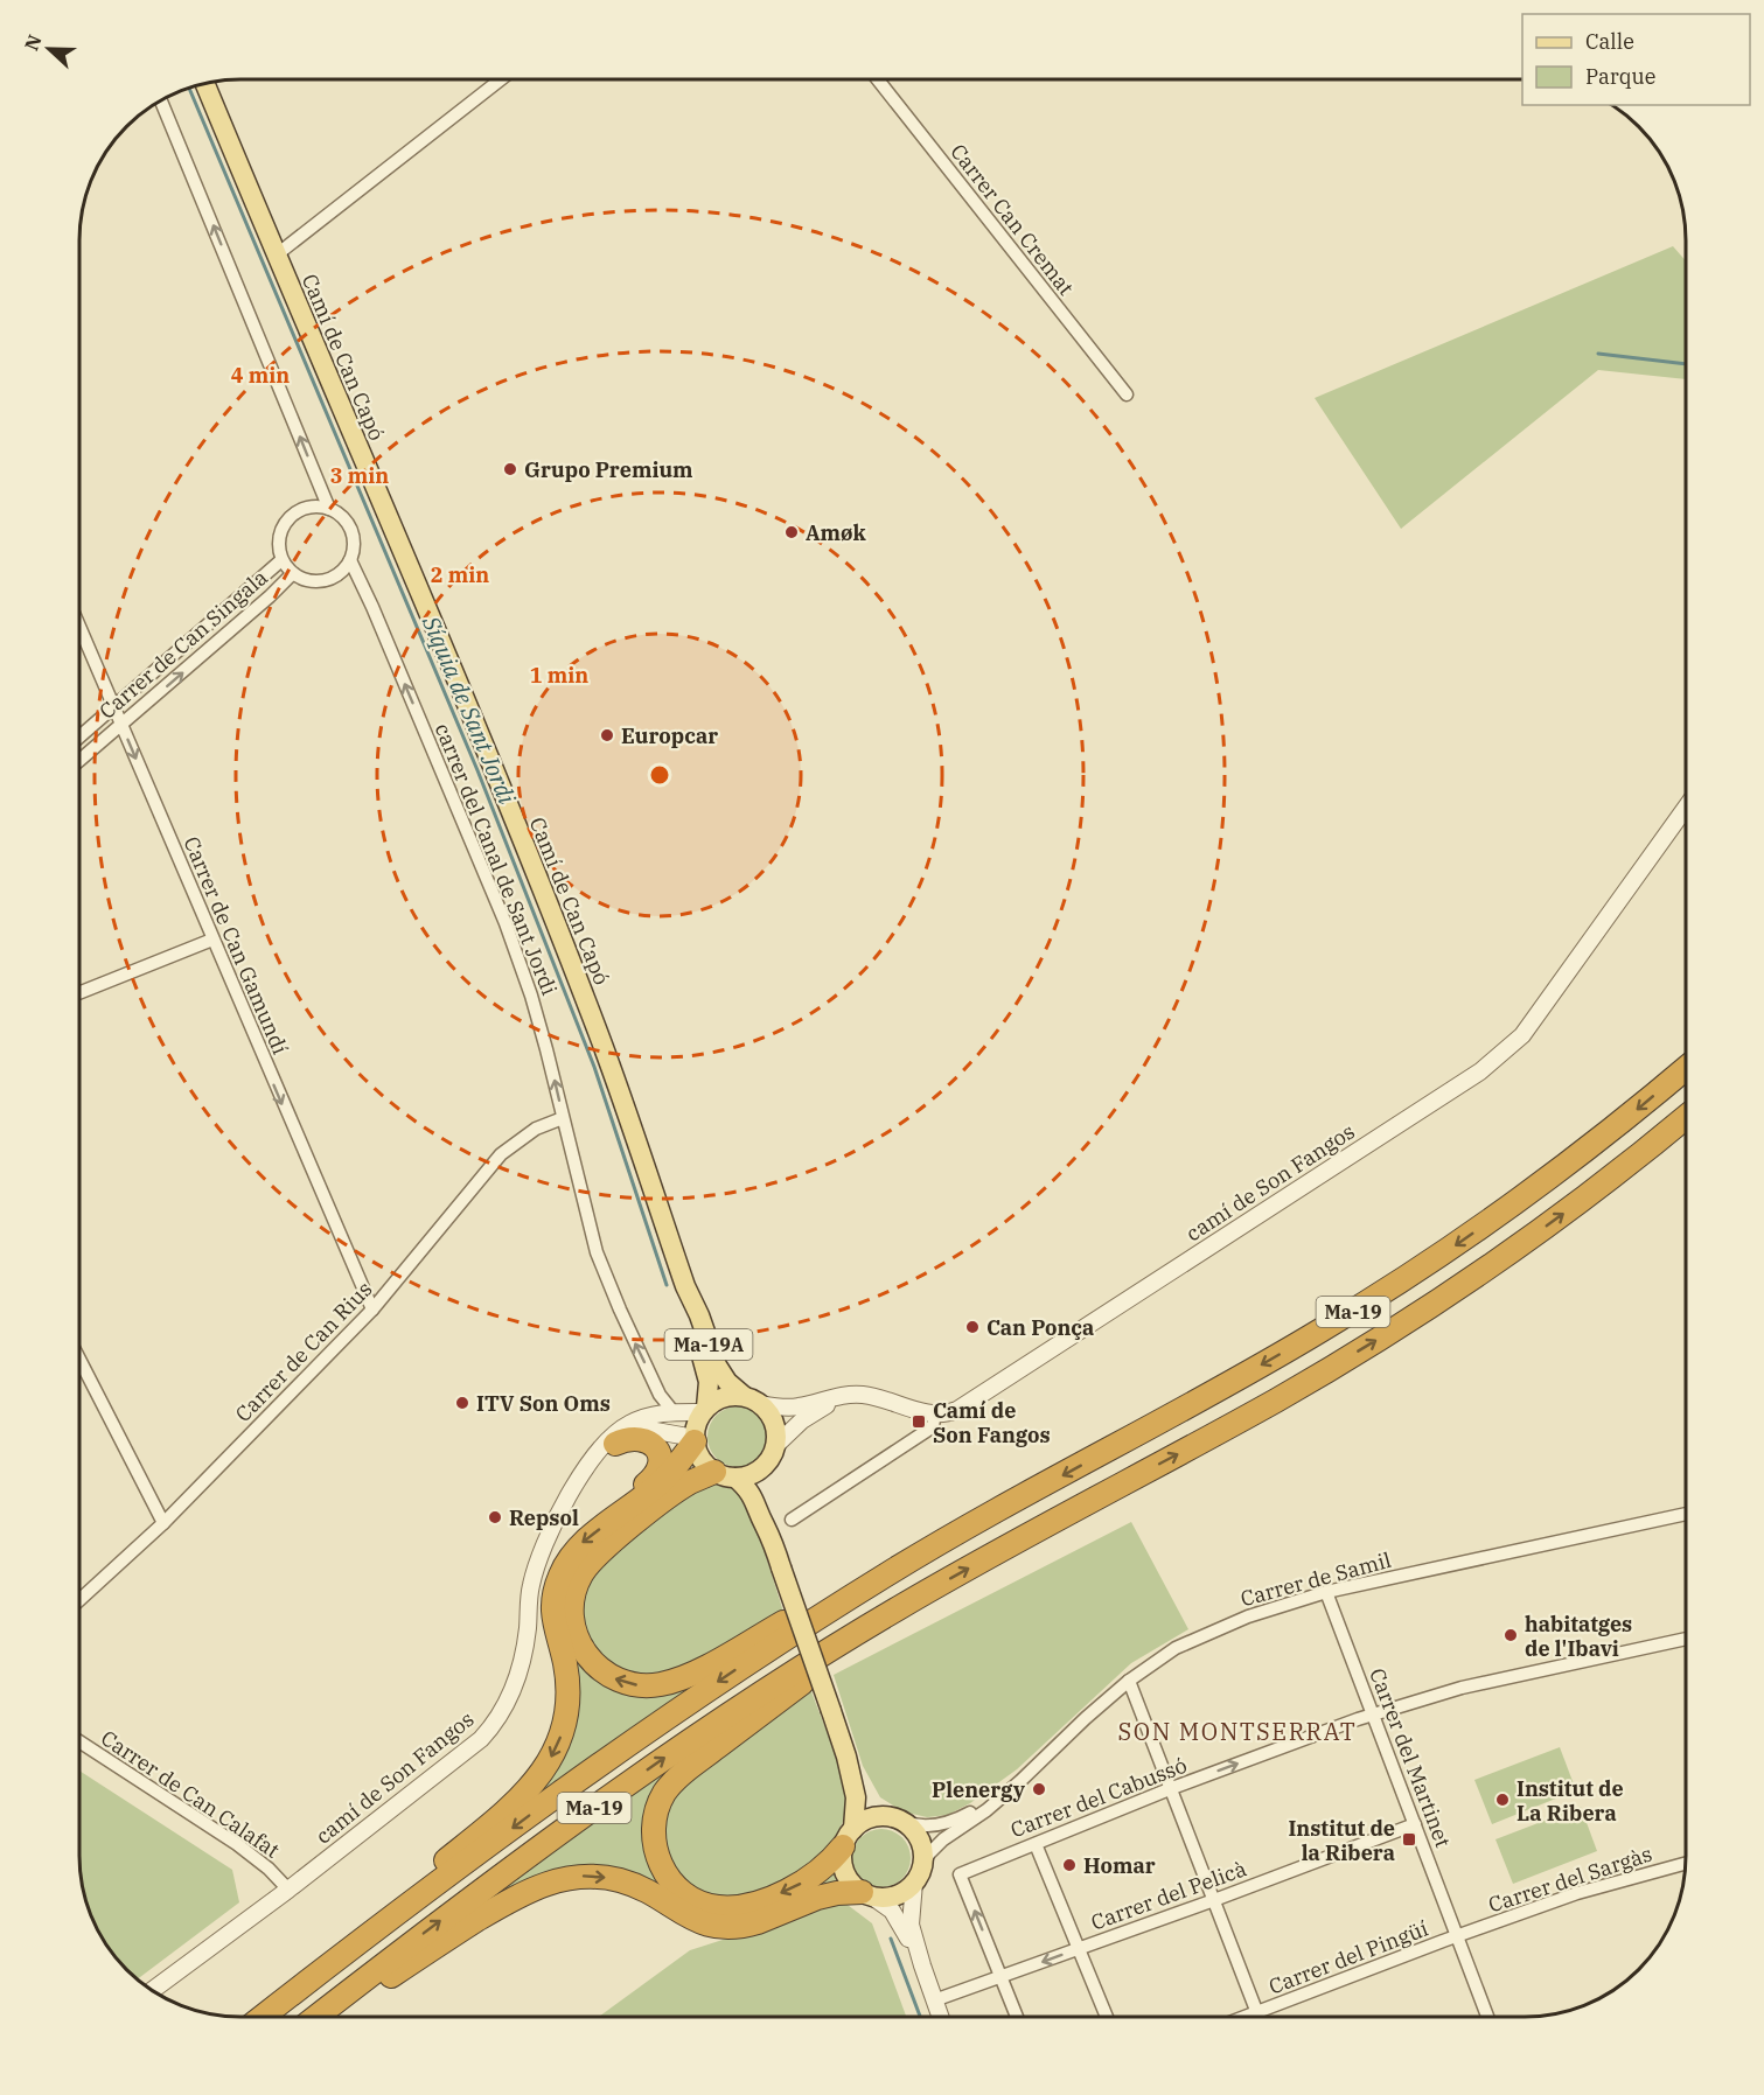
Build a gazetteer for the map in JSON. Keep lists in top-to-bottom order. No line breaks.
{"streets":{"highway":["Ma-19"],"main road":["Camí de Can Capó","Ma-19A"],"street":["Carrer Can Cremat","Carrer de Can Singala","carrer del Canal de Sant Jordi","Carrer de Can Gamundí","camí de Son Fangos","Carrer de Can Rius","Carrer de Samil","Carrer del Martinet","Carrer de Can Calafat","Carrer del Cabussó","Carrer del Sargàs","Carrer del Pelicà","Carrer del Pingüí"]},"crossings":[["Carrer de Can Singala","carrer del Canal de Sant Jordi"],["Carrer de Can Singala","Carrer de Can Gamundí"],["carrer del Canal de Sant Jordi","Carrer de Can Rius"],["Carrer de Can Gamundí","Carrer de Can Rius"],["camí de Son Fangos","Carrer de Can Calafat"],["Carrer de Samil","Carrer del Martinet"],["Carrer del Martinet","Carrer del Cabussó"],["Carrer del Martinet","Carrer del Sargàs"],["Carrer del Martinet","Carrer del Pelicà"],["Carrer del Martinet","Carrer del Pingüí"],["Carrer del Cabussó","Carrer del Pelicà"],["Carrer del Sargàs","Carrer del Pingüí"]],"one_way":["carrer del Canal de Sant Jordi","Carrer de Can Gamundí"],"districts":["SON MONTSERRAT"],"water":["Síquia de Sant Jordi"],"places":{"other":["Grupo Premium","Amøk","Europcar","Can Ponça","ITV Son Oms","Repsol","habitatges de l'Ibavi","Plenergy","Institut de La Ribera","Homar"],"transit":["Camí de Son Fangos","Institut de la Ribera"]},"legend":["Calle","Parque"],"north":"left","rings":["4 min","3 min","2 min","1 min"]}
